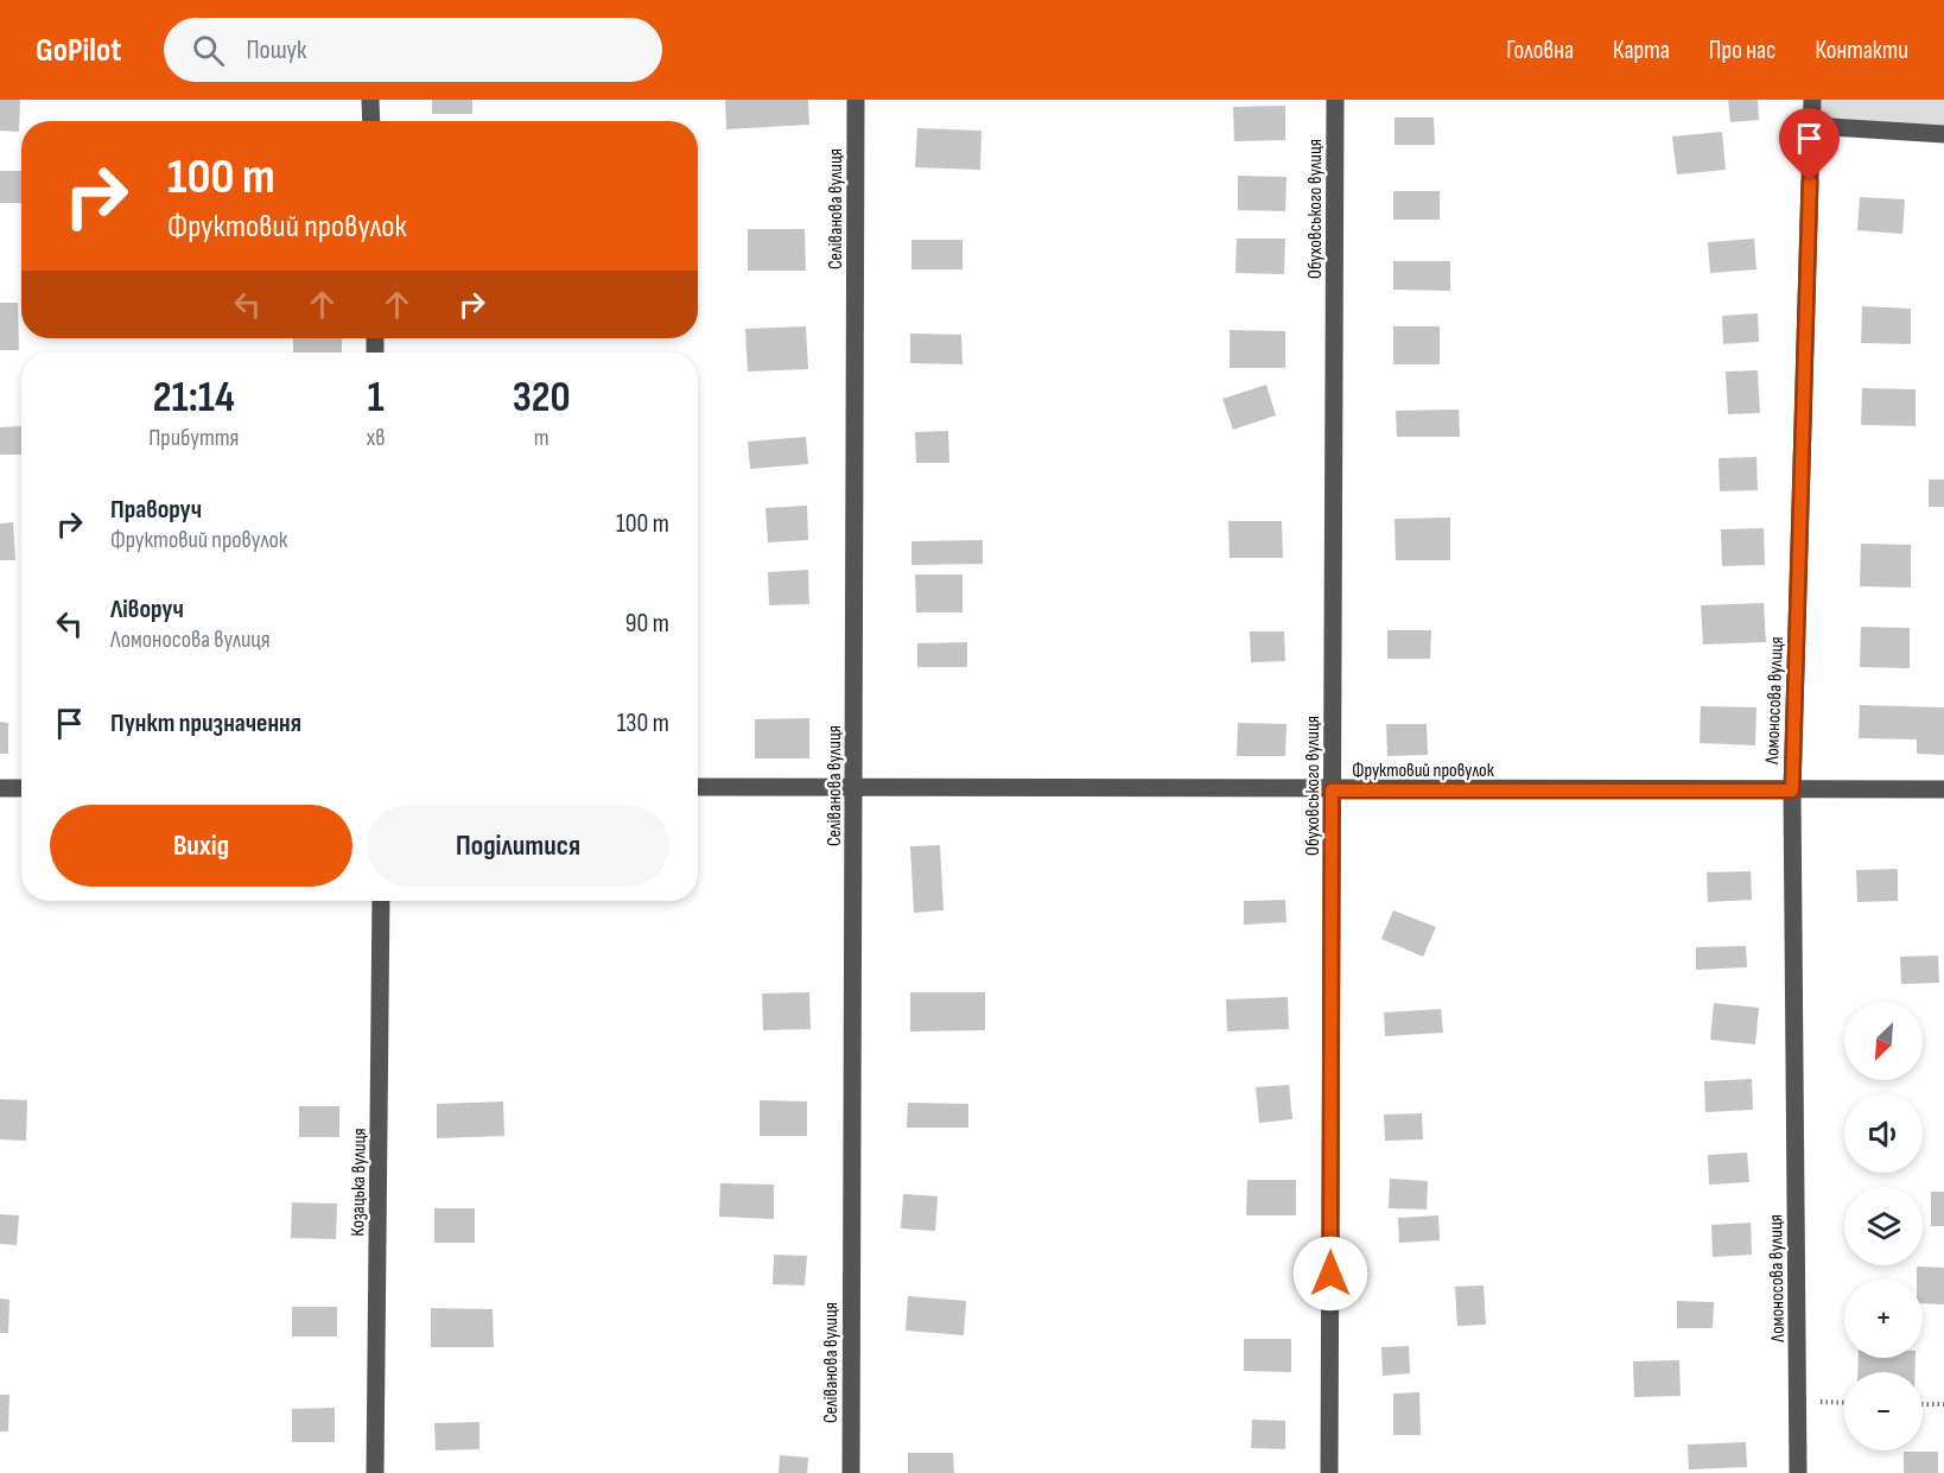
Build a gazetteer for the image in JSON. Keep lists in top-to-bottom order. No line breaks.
{"streets":{"street":["Селіванова вулиця","Обуховського вулиця","Ломоносова вулиця","Фруктовий провулок","Козацька вулиця"]},"crossings":[["Селіванова вулиця","Фруктовий провулок"],["Обуховського вулиця","Фруктовий провулок"],["Ломоносова вулиця","Фруктовий провулок"]],"north":"bottom left","page":{"header":"GoPilot","search":"Пошук","nav":["Головна","Карта","Про нас","Контакти"],"turn":["100 m","Фруктовий провулок"],"eta":["21:14","Прибуття","1","хв","320","m"],"list":[{"name":"Праворуч","note":"Фруктовий провулок","value":"100 m"},{"name":"Ліворуч","note":"Ломоносова вулиця","value":"90 m"},{"name":"Пункт призначення","value":"130 m"}],"buttons":["Вихід","Поділитися"],"map_buttons":["+","−"]}}
